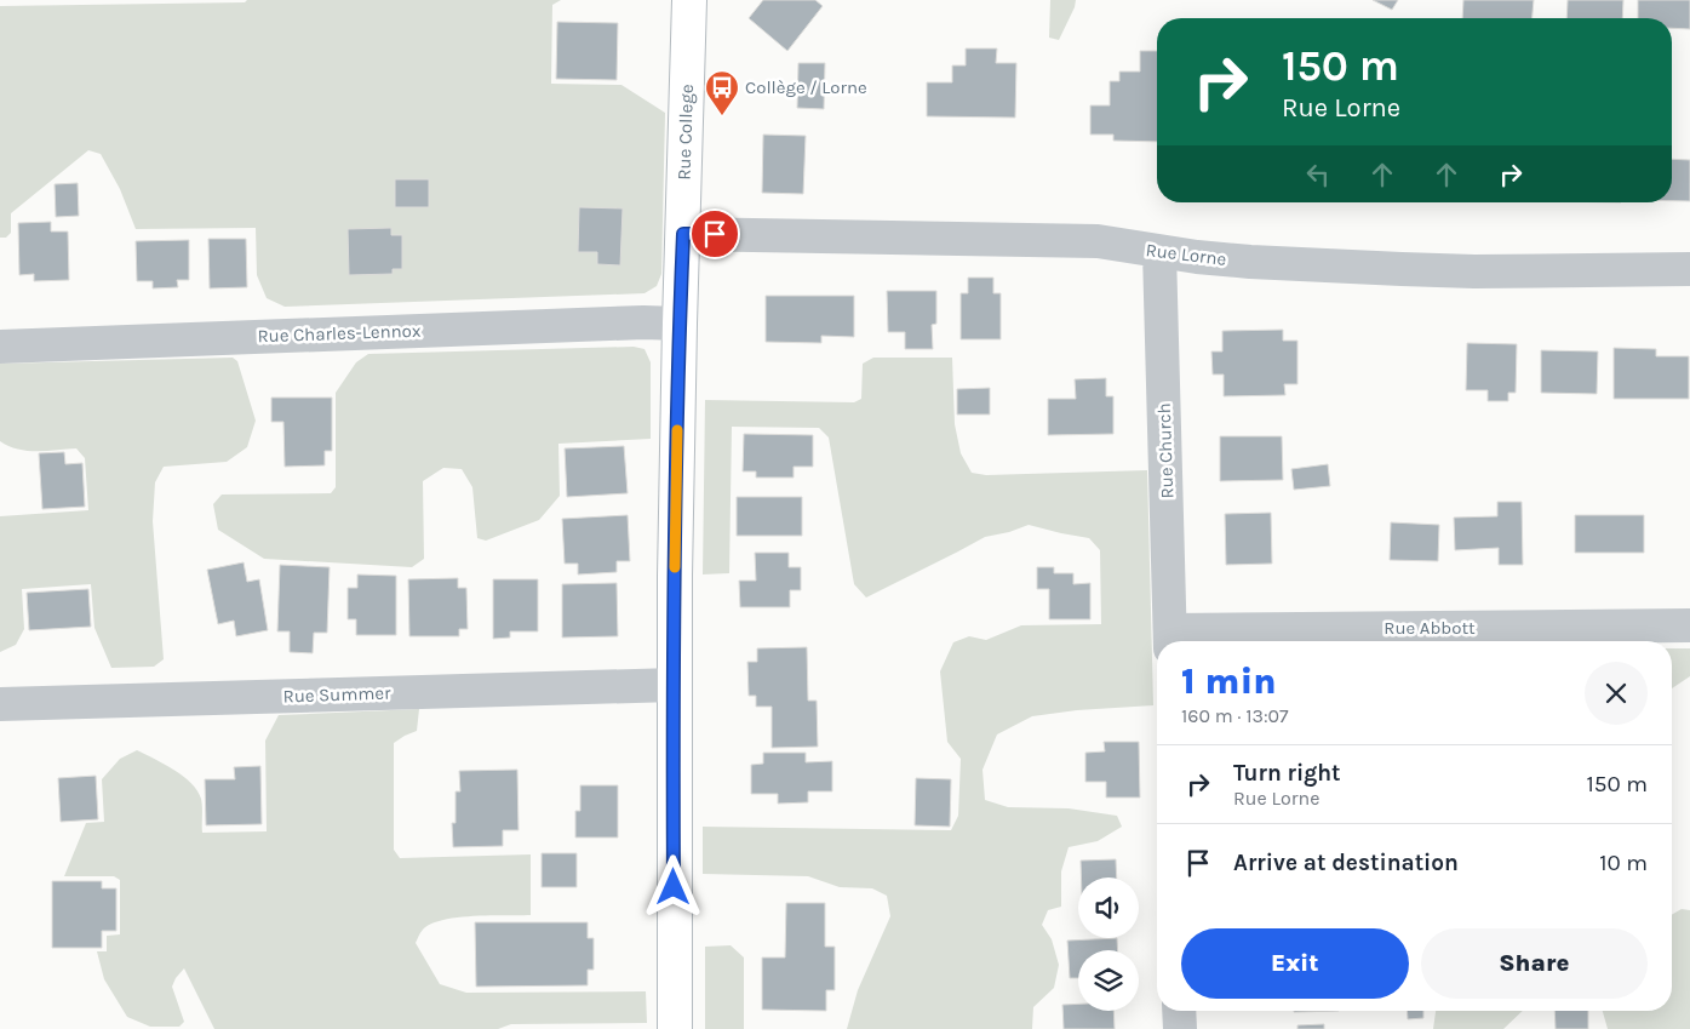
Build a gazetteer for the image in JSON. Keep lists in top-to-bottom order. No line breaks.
{"streets":{"street":["Rue College","Rue Lorne","Rue Charles-Lennox","Rue Church","Rue Abbott","Rue Summer"]},"crossings":[["Rue College","Rue Lorne"],["Rue College","Rue Charles-Lennox"],["Rue College","Rue Summer"],["Rue Lorne","Rue Church"],["Rue Church","Rue Abbott"]],"places":{"bus stop":["Collège / Lorne"]},"page":{"turn":["150 m","Rue Lorne"],"heading":["1 min","160 m · 13:07"],"list":[{"name":"Turn right","note":"Rue Lorne","value":"150 m"},{"name":"Arrive at destination","value":"10 m"}],"buttons":["Exit","Share"]}}
